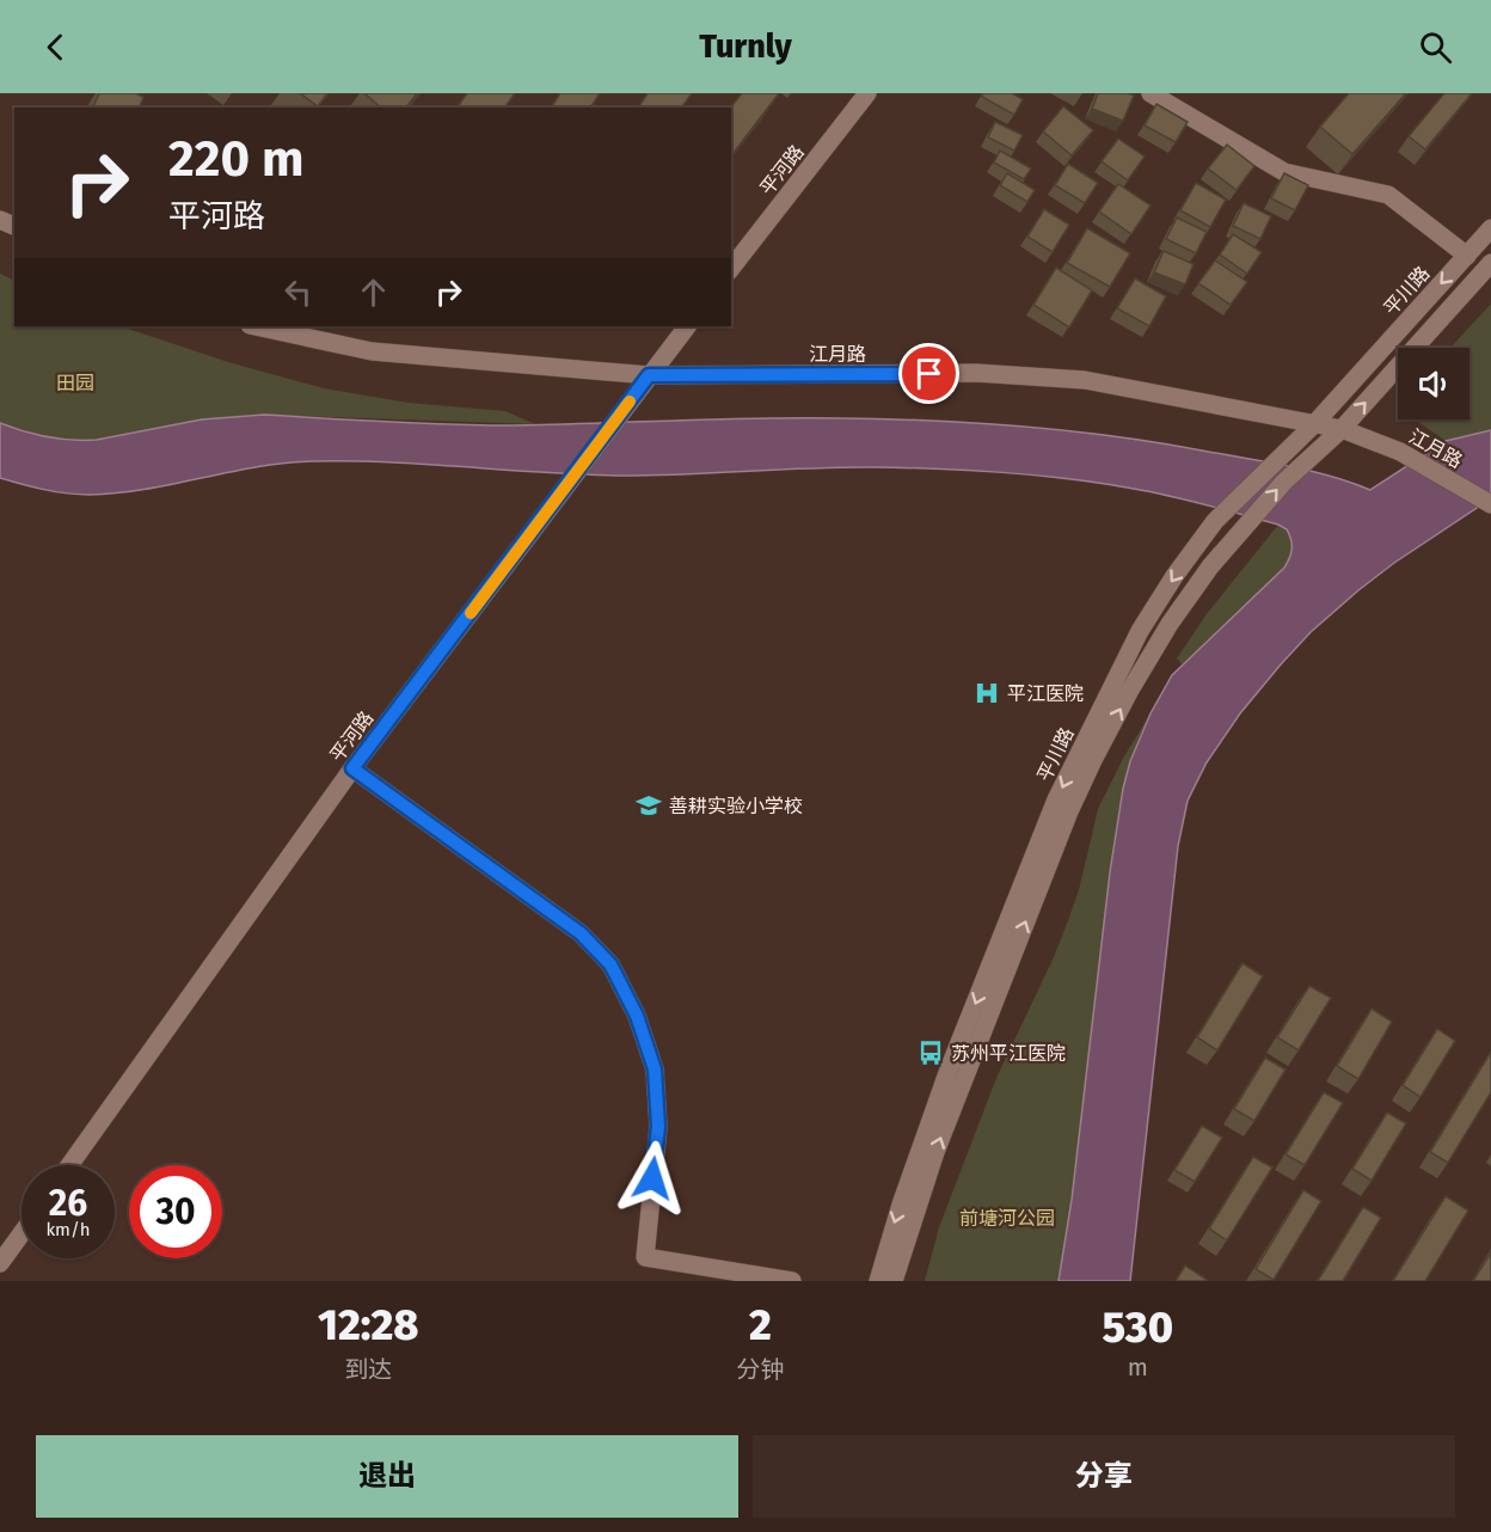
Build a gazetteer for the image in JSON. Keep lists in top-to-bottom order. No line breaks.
{"streets":{"street":["平河路","平川路","江月路"]},"crossings":[["平河路","江月路"],["平川路","江月路"]],"parks":["田园","前塘河公园"],"places":{"hospital":["平江医院"],"school or university":["善耕实验小学校"],"bus stop":["苏州平江医院"]},"page":{"header":"Turnly","turn":["220 m","平河路"],"speed":"26 km/h","limit":"30","eta":["12:28","到达","2","分钟","530","m"],"buttons":["退出","分享"]}}
